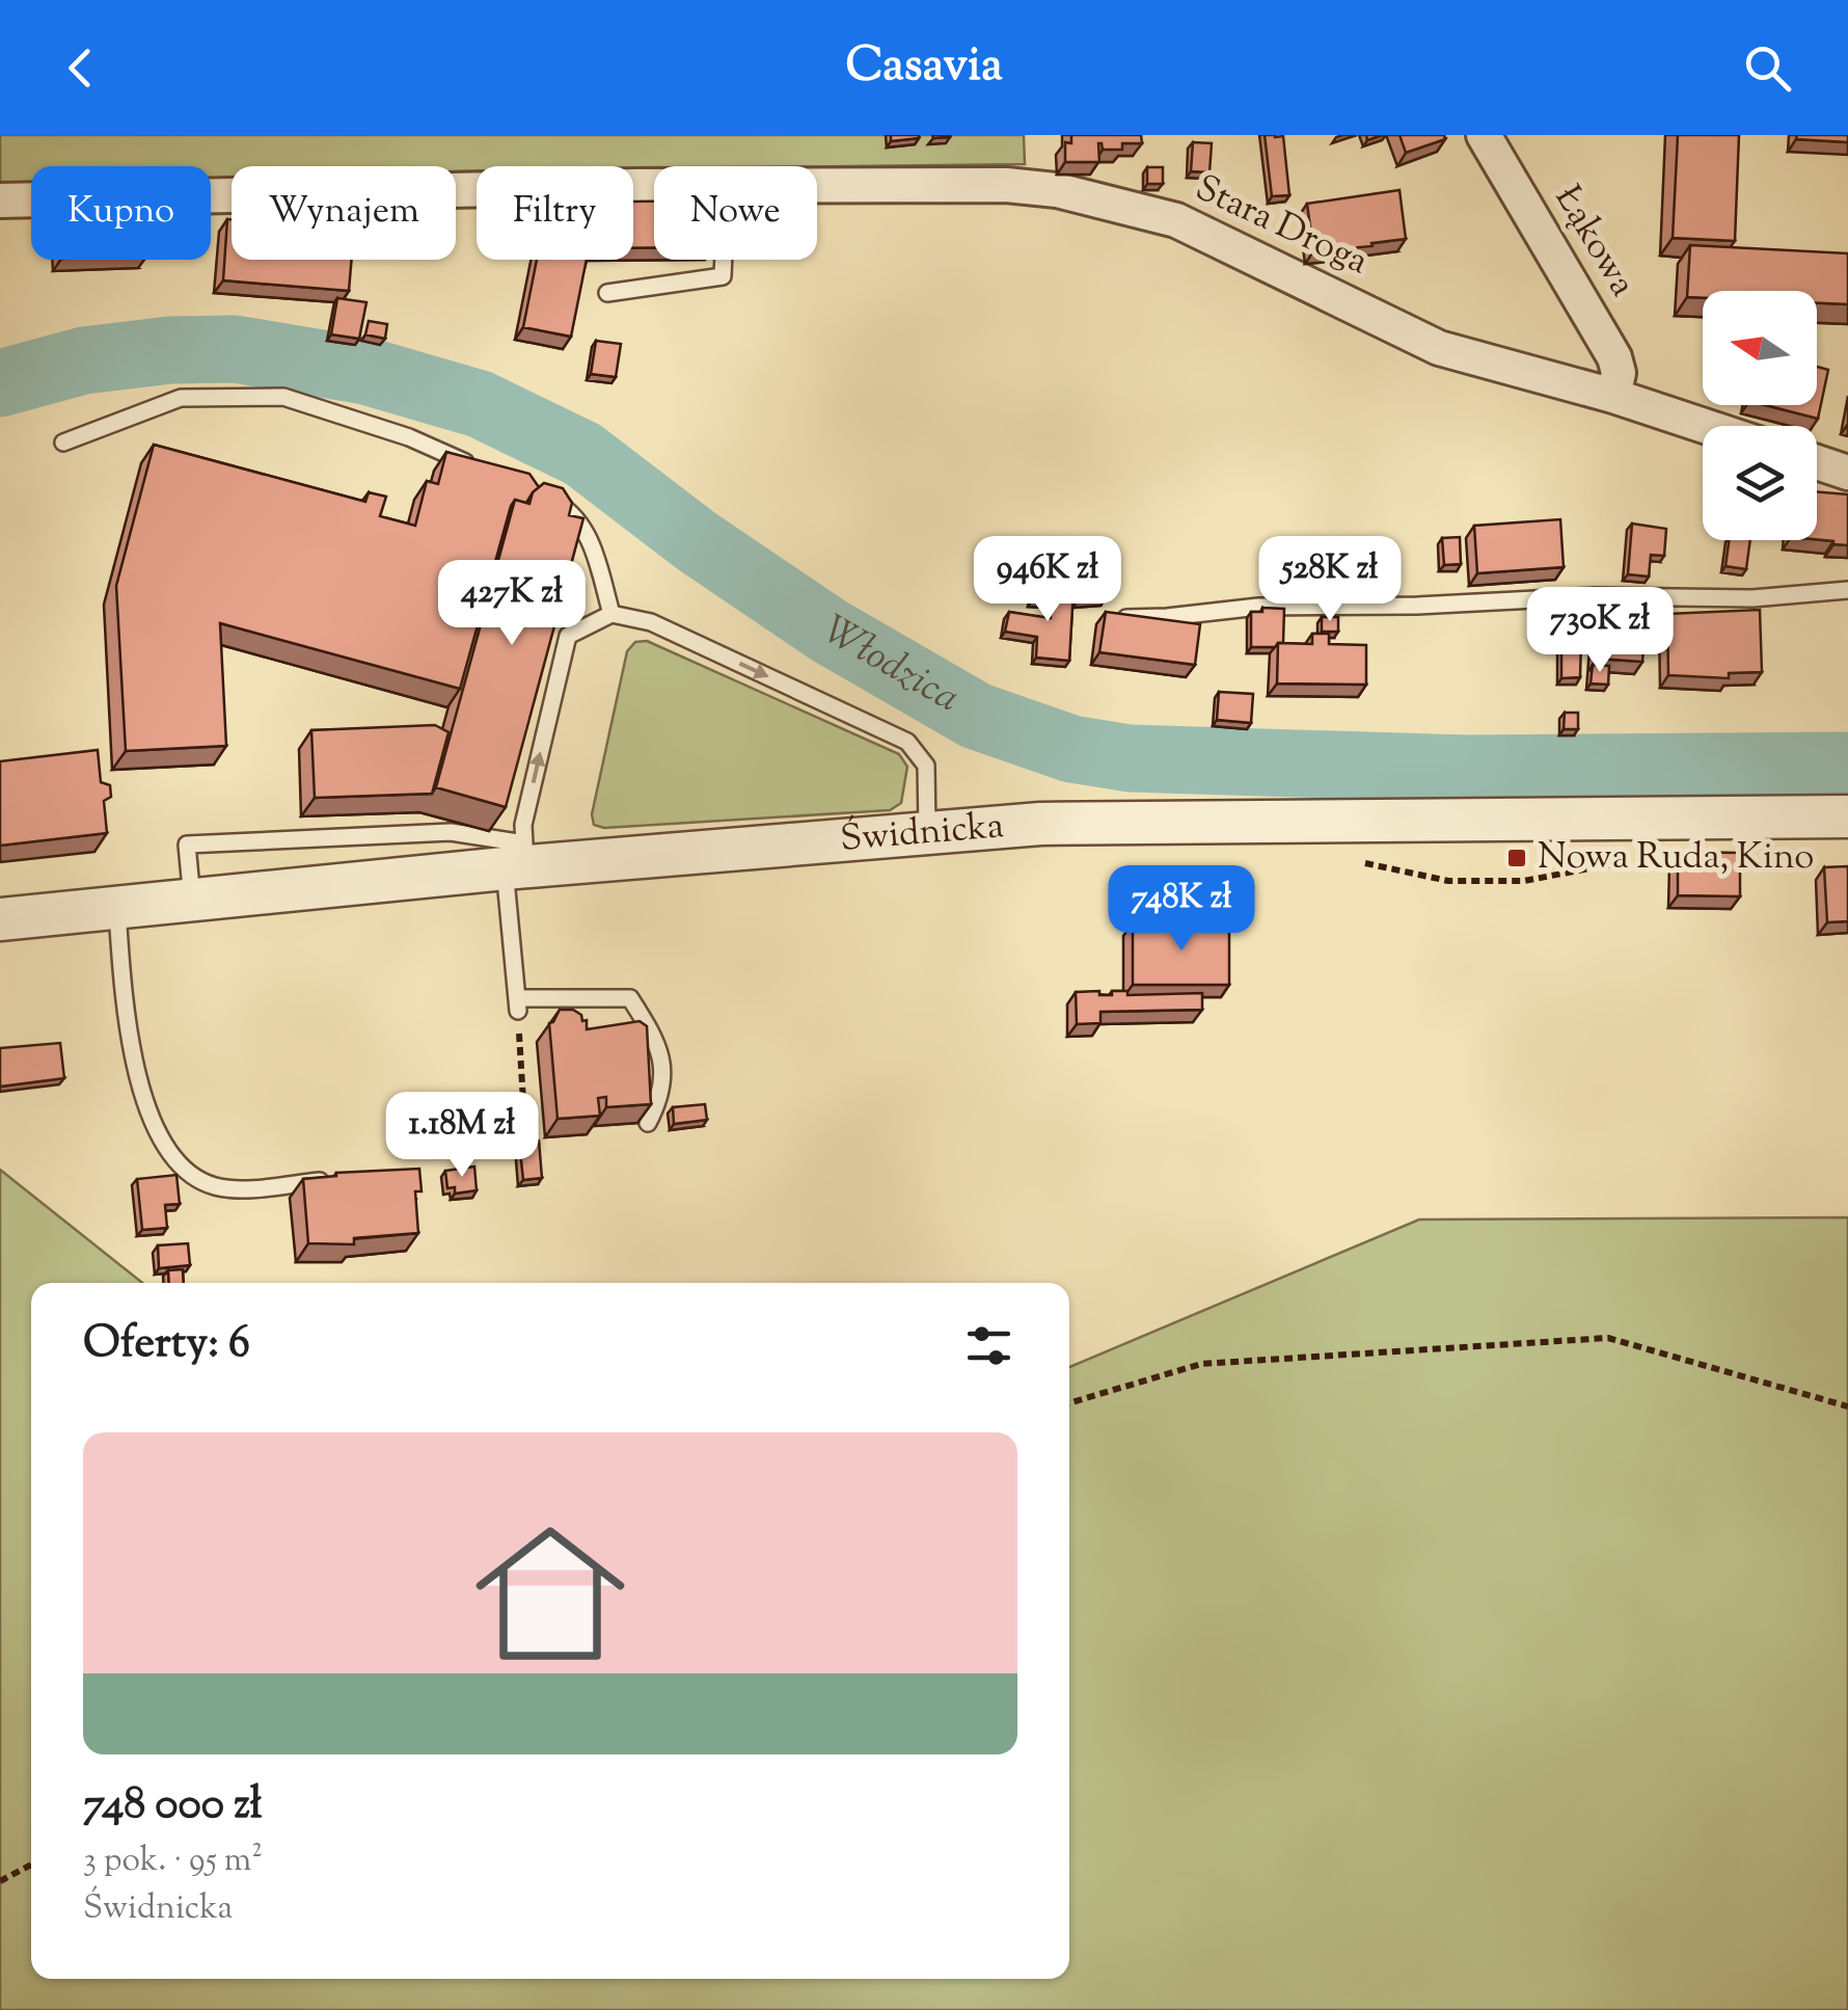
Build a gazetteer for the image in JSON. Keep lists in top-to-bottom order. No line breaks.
{"streets":{"street":["Stara Droga","Łąkowa","Świdnicka"]},"crossings":[["Stara Droga","Łąkowa"]],"water":["Włodzica"],"places":{"transit":["Nowa Ruda, Kino"]},"north":"left","page":{"header":"Casavia","chip":["Kupno","Wynajem","Filtry","Nowe"],"price":["946K zł","528K zł","427K zł","730K zł","748K zł","1.18M zł"],"heading":"Oferty: 6","list":[{"name":"748 000 zł","note":"3 pok. · 95 m² · Świdnicka"}]}}
